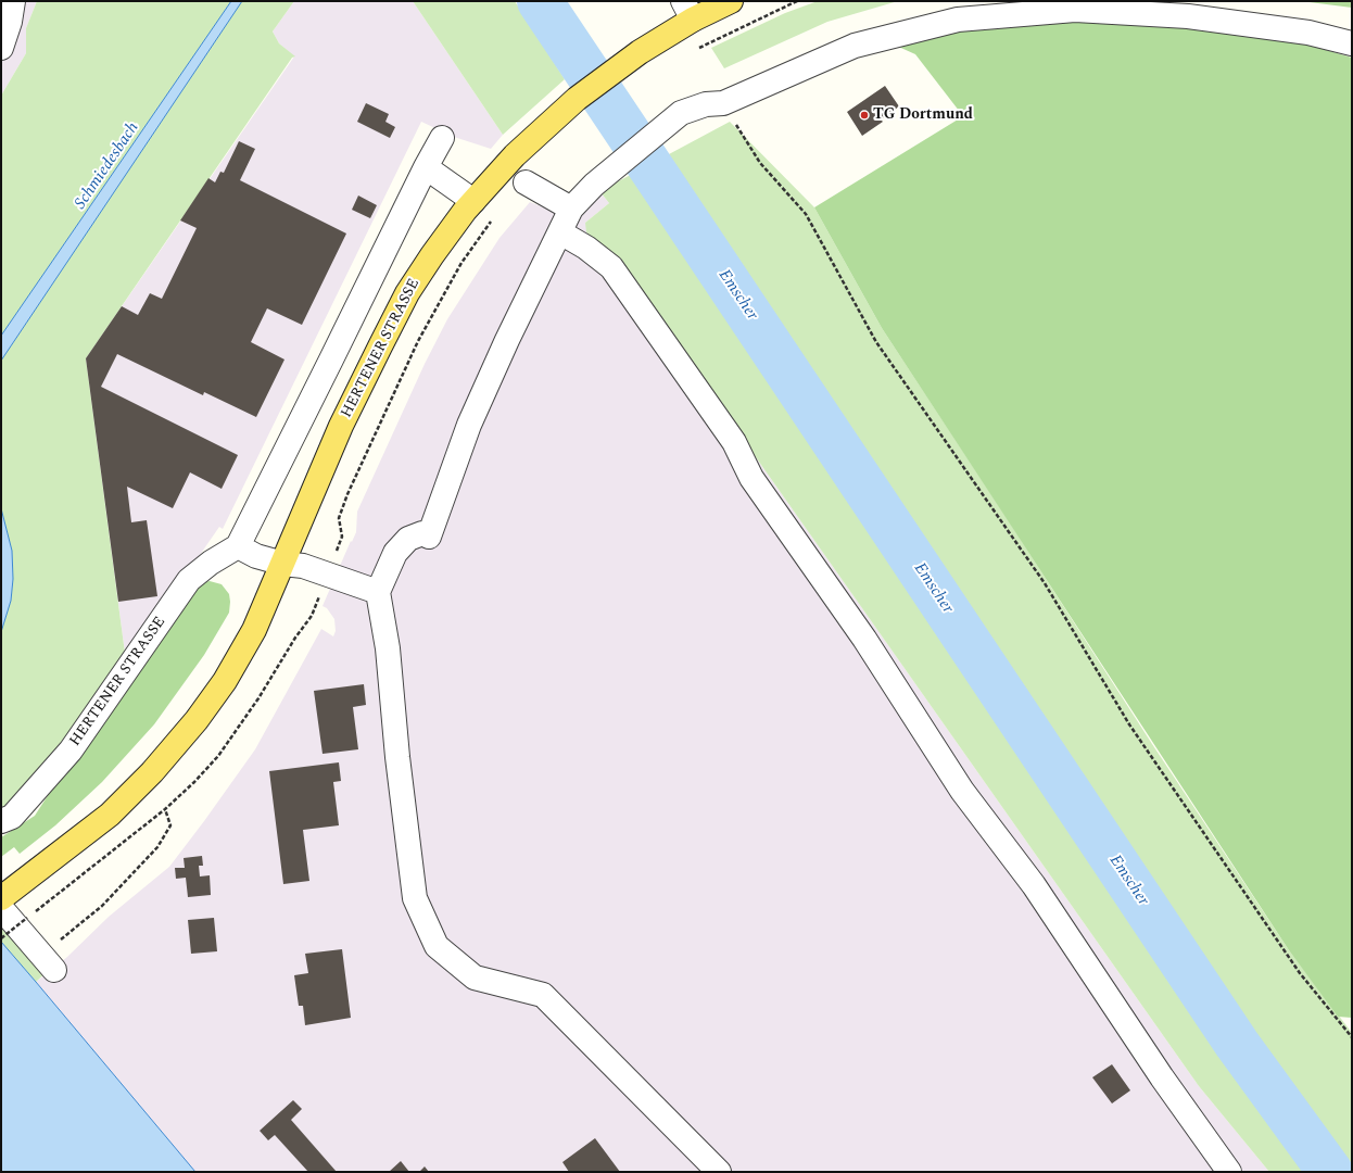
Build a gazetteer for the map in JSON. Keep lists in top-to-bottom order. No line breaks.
{"streets":{"main road":["HERTENER STRASSE"]},"water":["Schmiedesbach","Emscher"],"places":["TG Dortmund"]}
